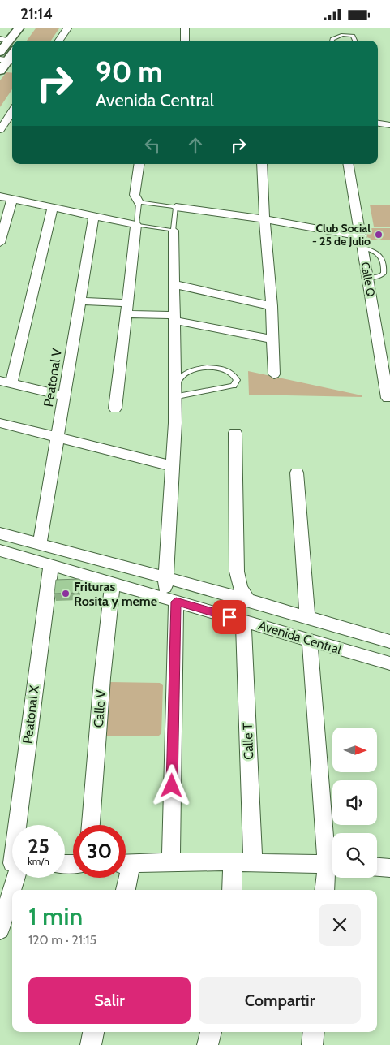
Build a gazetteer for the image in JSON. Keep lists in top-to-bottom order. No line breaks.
{"streets":{"street":["Calle Q","Peatonal V","Avenida Central","Calle V","Peatonal X","Calle T"]},"crossings":[["Peatonal V","Avenida Central"],["Avenida Central","Calle V"],["Avenida Central","Peatonal X"],["Avenida Central","Calle T"]],"places":["Club Social - 25 de Julio","Frituras Rosita y meme"],"north":"right","page":{"status":"21:14","turn":["90 m","Avenida Central"],"speed":"25 km/h","limit":"30","heading":["1 min","120 m · 21:15"],"buttons":["Salir","Compartir"]}}
